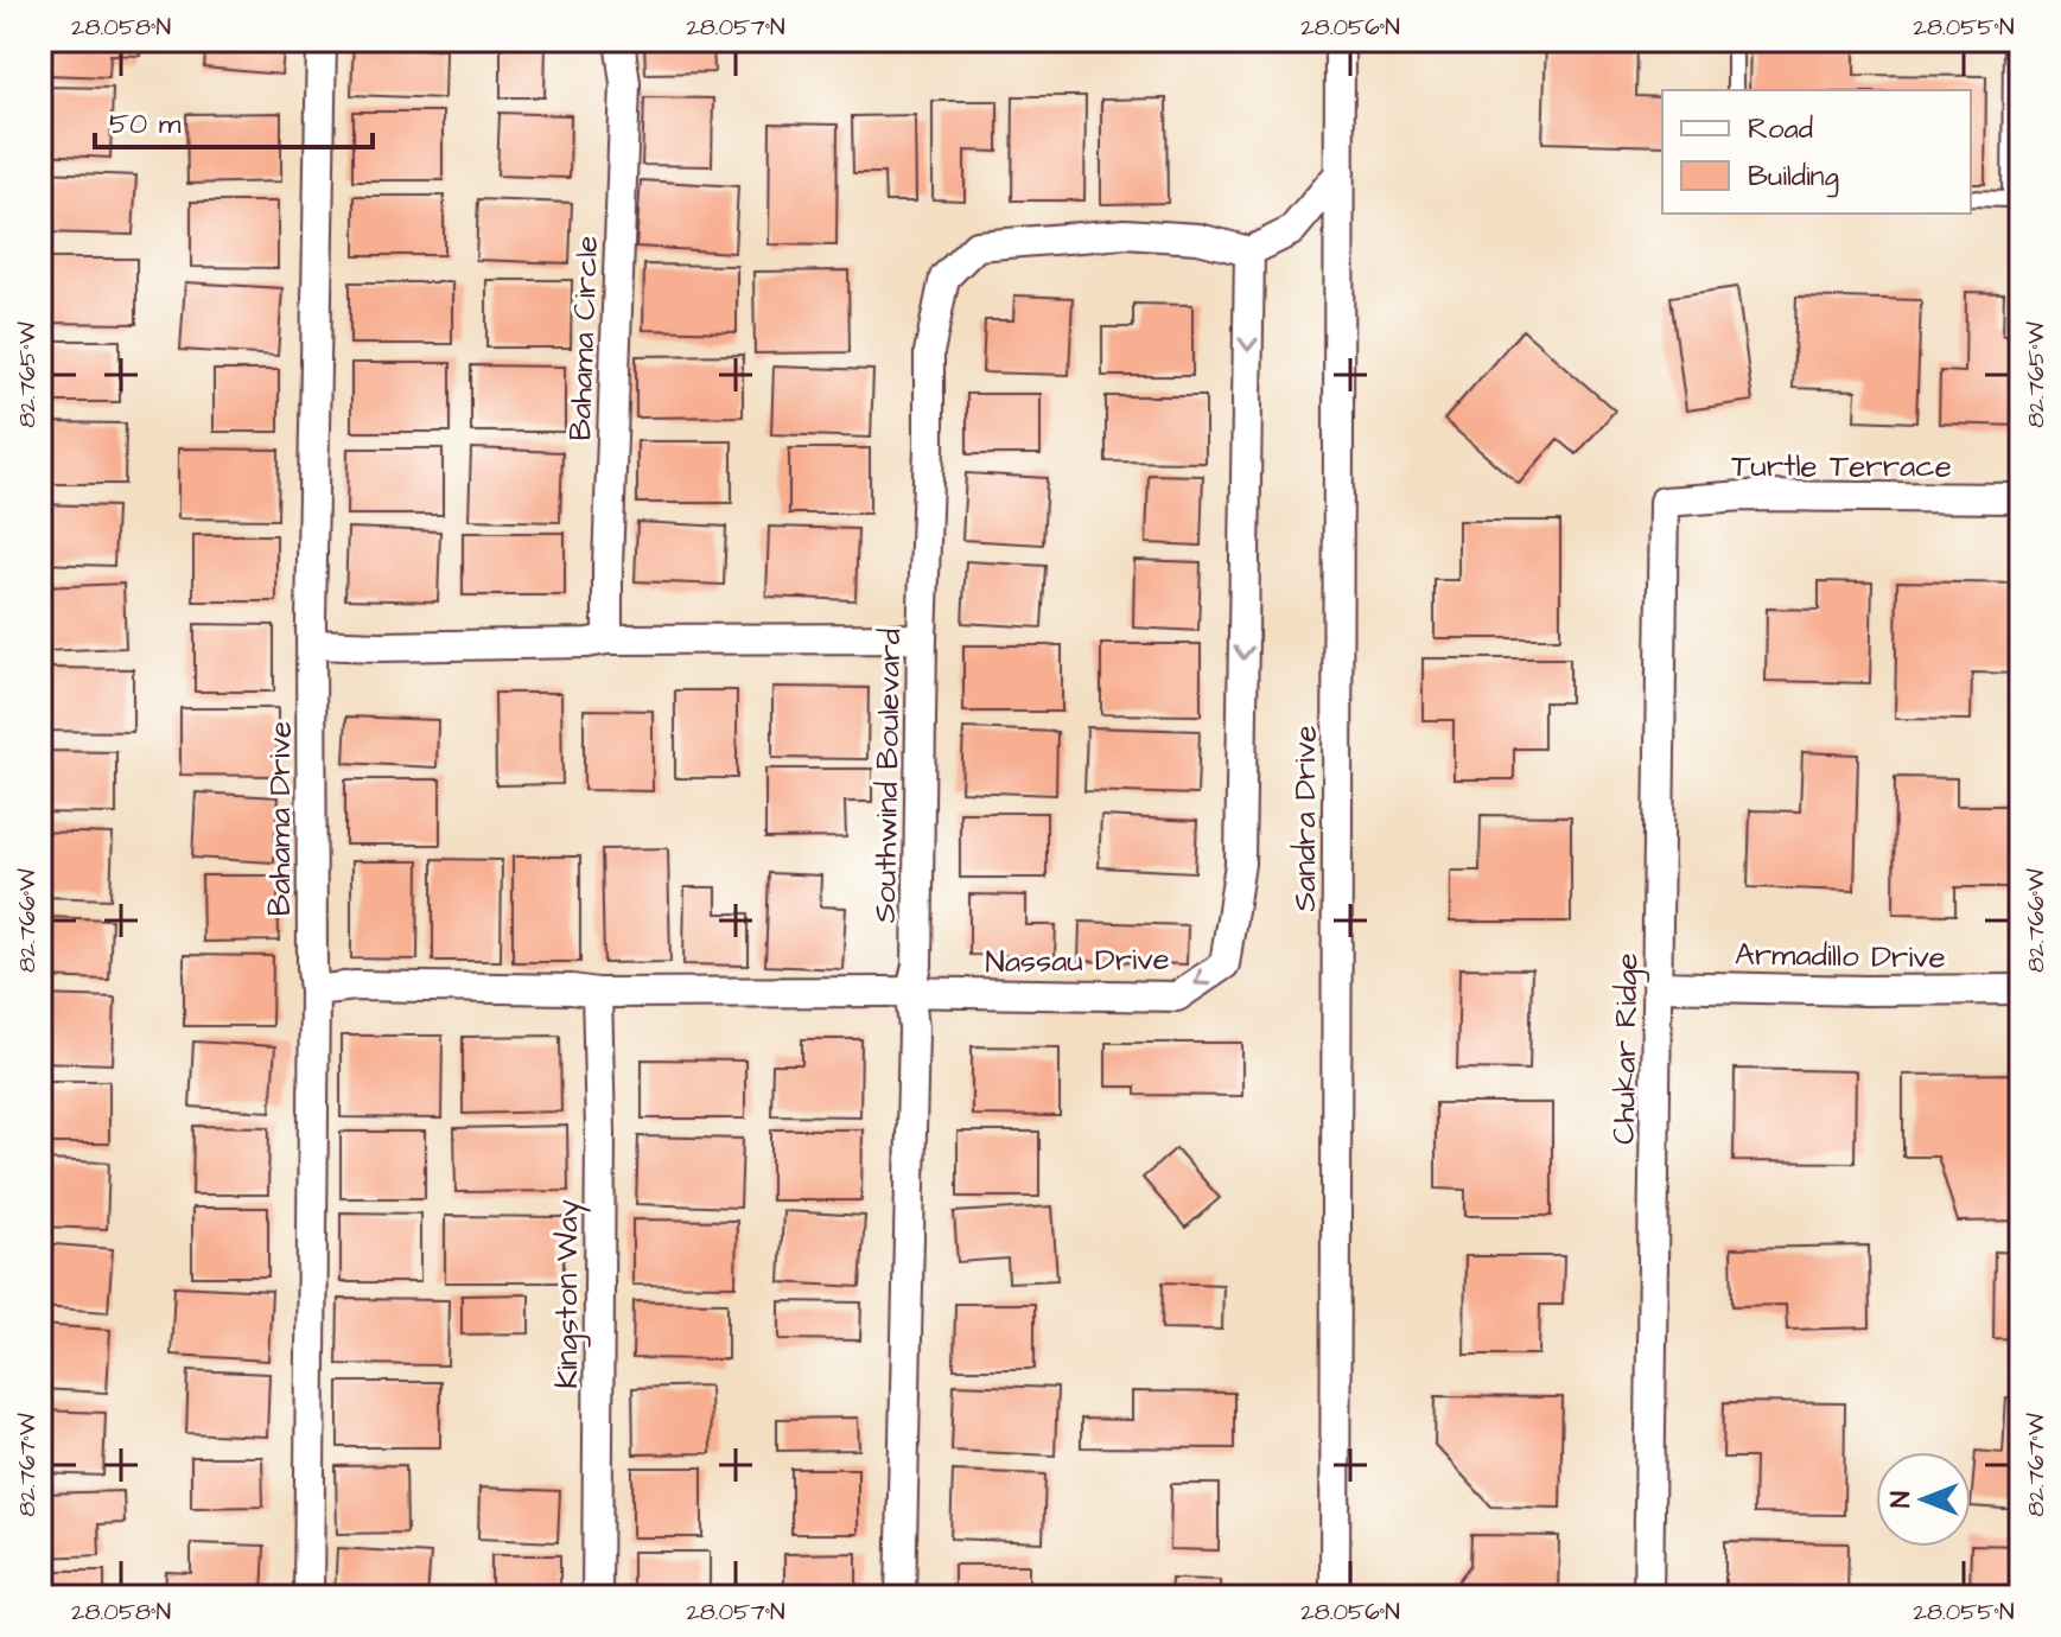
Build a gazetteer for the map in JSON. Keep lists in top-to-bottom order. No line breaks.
{"streets":{"street":["Bahama Circle","Turtle Terrace","Southwind Boulevard","Bahama Drive","Sandra Drive","Armadillo Drive","Nassau Drive","Chukar Ridge","Kingston Way"]},"crossings":[["Turtle Terrace","Chukar Ridge"],["Southwind Boulevard","Nassau Drive"],["Bahama Drive","Nassau Drive"],["Armadillo Drive","Chukar Ridge"],["Nassau Drive","Kingston Way"]],"legend":["Road","Building"],"scale_bar":"50 m","north":"left","coordinates":["28.058°N","28.057°N","28.056°N","28.055°N","82.765°W","82.766°W","82.767°W"]}
